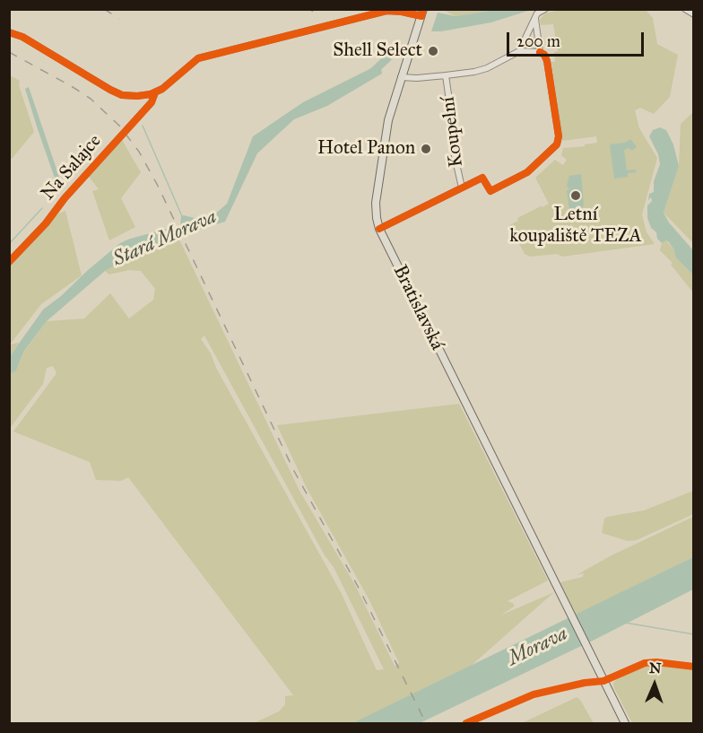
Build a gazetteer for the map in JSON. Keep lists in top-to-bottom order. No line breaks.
{"streets":{"main road":["Bratislavská"],"street":["Koupelní","Na Salajce"]},"crossings":[["Koupelní","Bratislavská"]],"water":["Stará Morava","Morava"],"places":["Shell Select","Hotel Panon","Letní koupaliště TEZA"],"scale_bar":"200 m","north":"top"}
